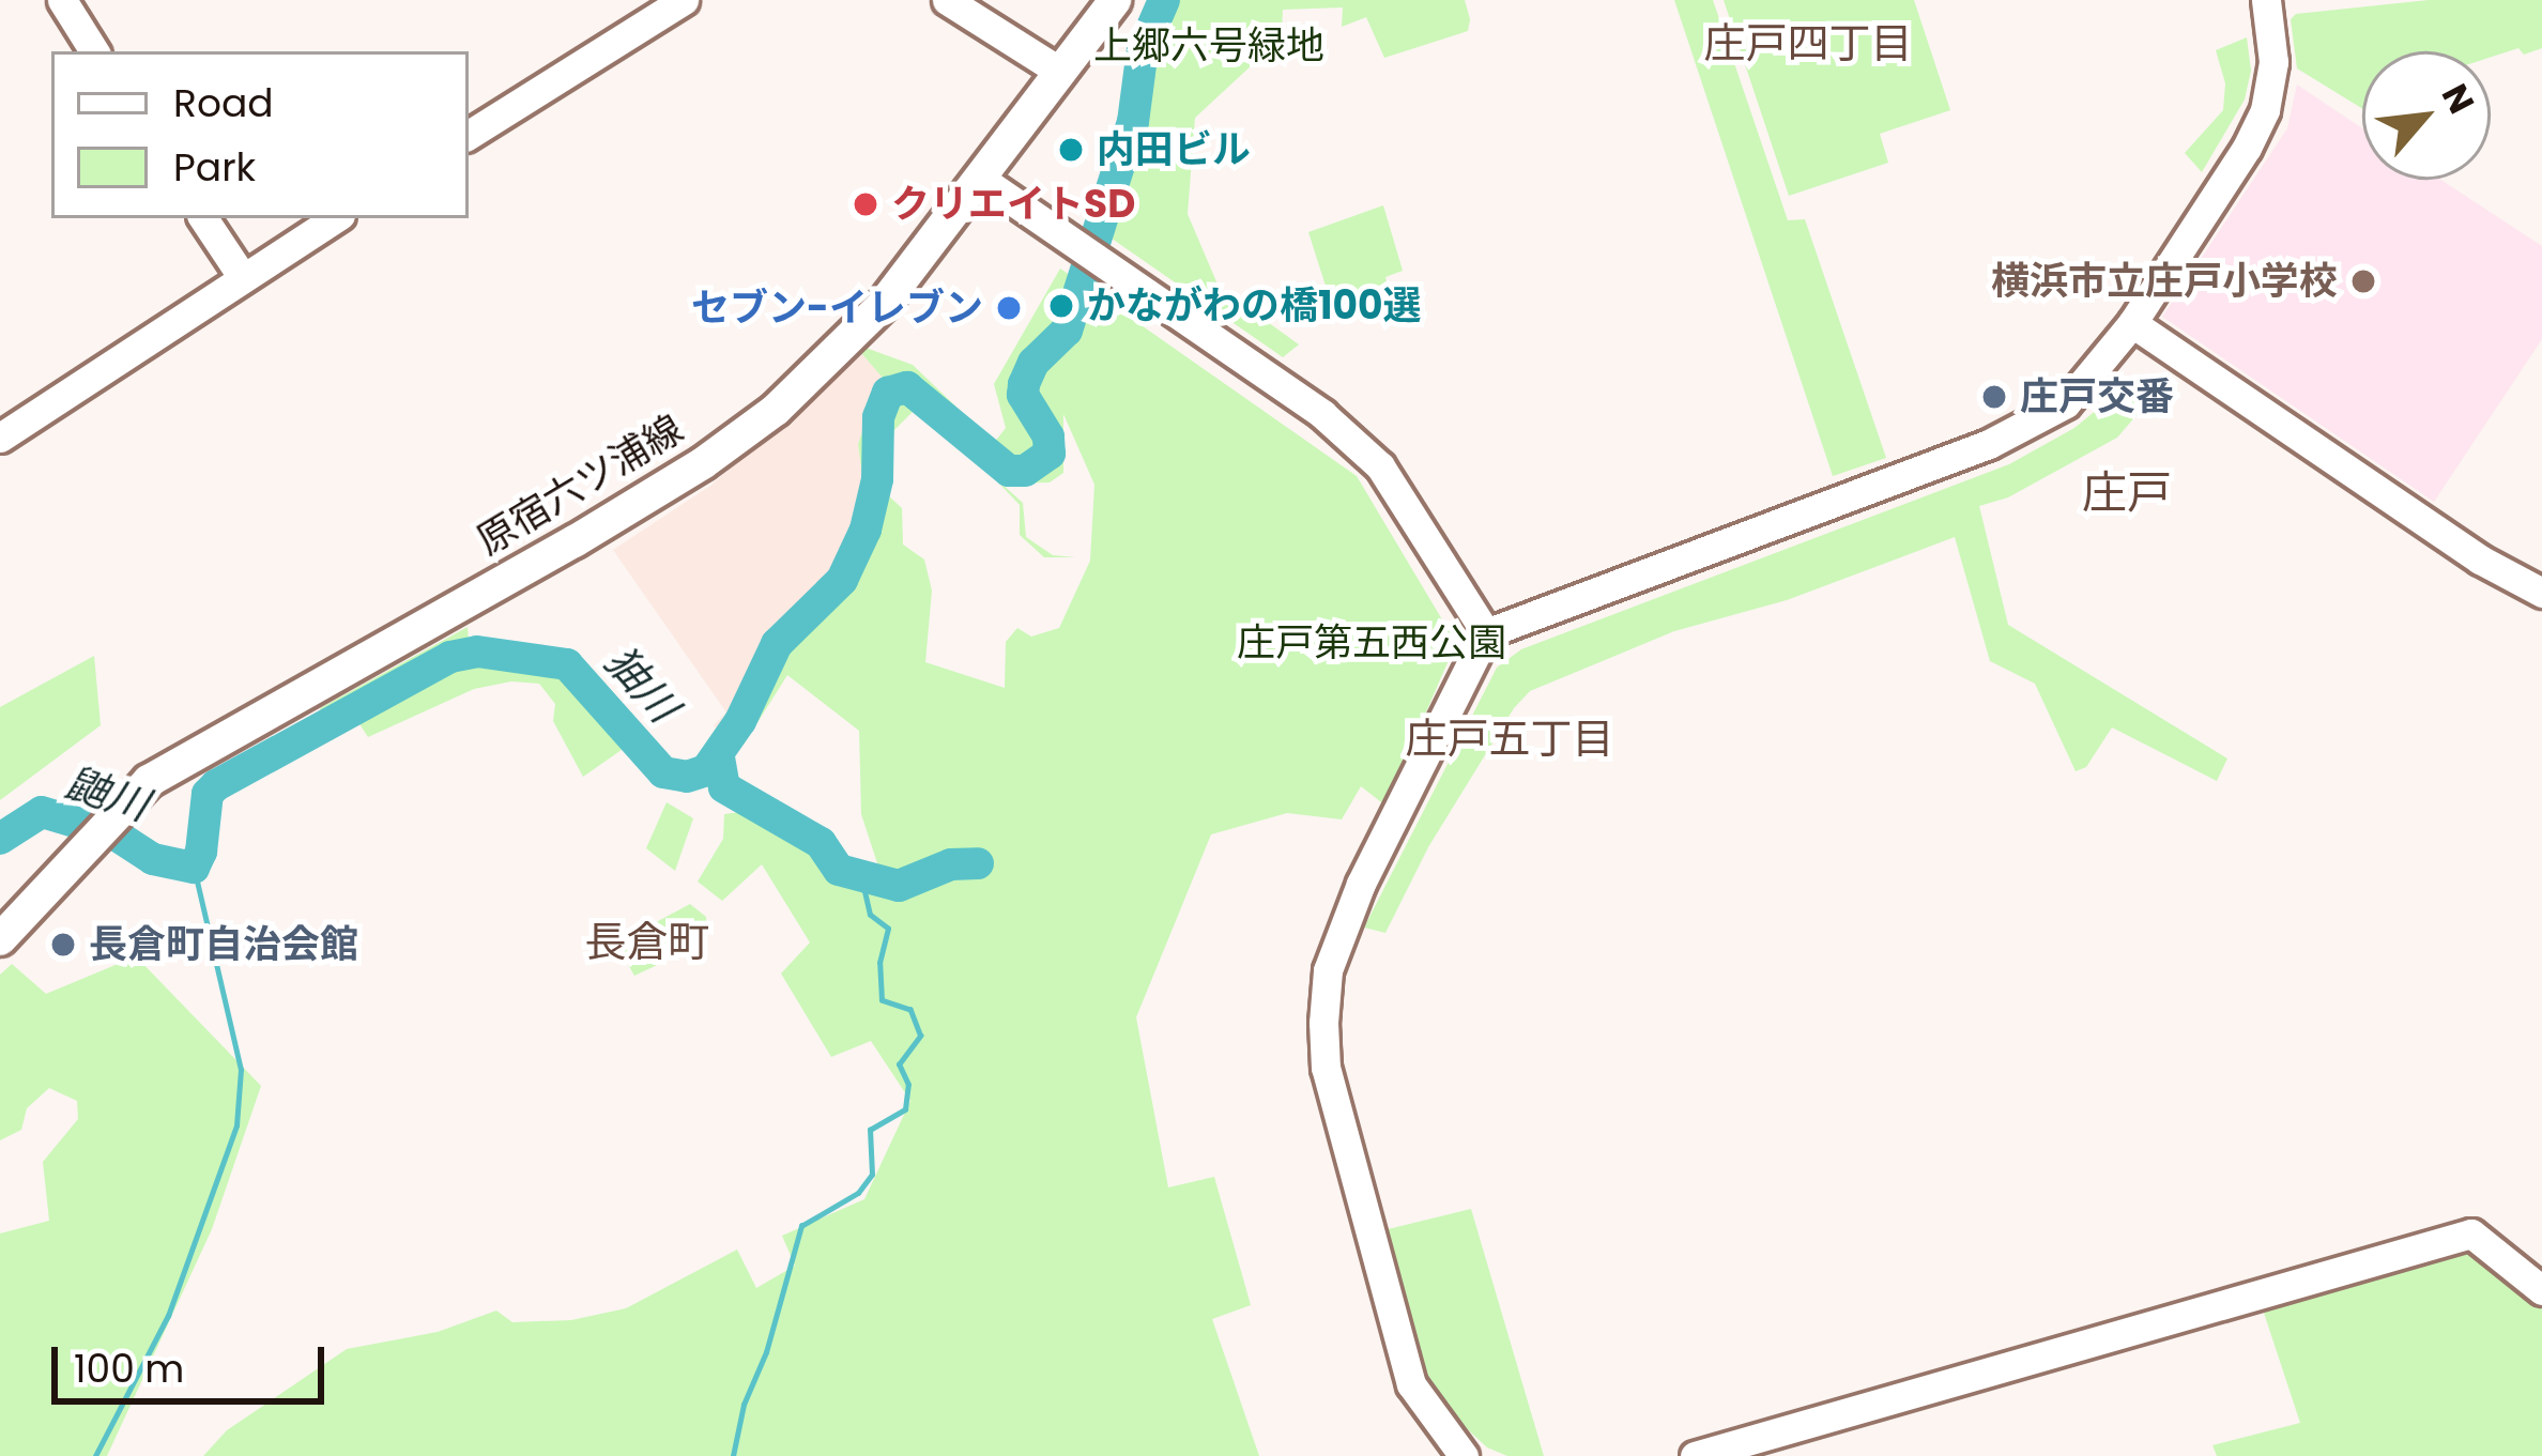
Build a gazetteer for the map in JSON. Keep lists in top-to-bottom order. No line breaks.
{"streets":{"main road":["原宿六ツ浦線"]},"districts":["庄戸四丁目","庄戸","庄戸五丁目","長倉町"],"water":["㹨川","鼬川"],"parks":["上郷六号緑地","庄戸第五西公園"],"places":["内田ビル","クリエイトSD","横浜市立庄戸小学校","かながわの橋100選","セブン-イレブン","庄戸交番","長倉町自治会館"],"legend":["Road","Park"],"scale_bar":"100 m","north":"top right"}
